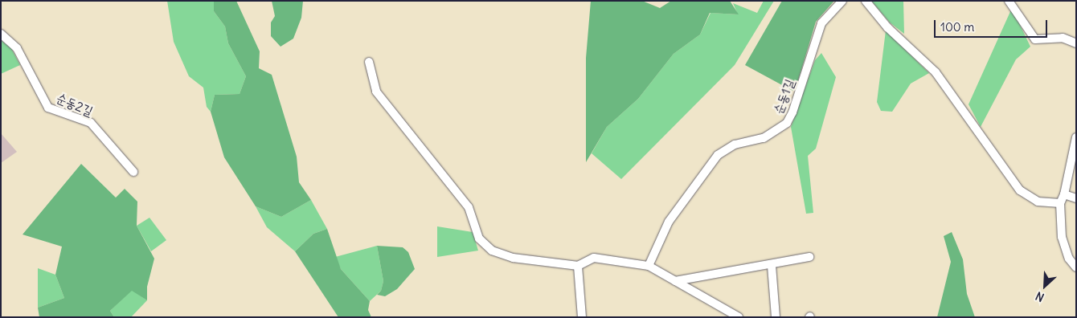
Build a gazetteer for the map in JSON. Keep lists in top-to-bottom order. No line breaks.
{"streets":{"street":["순동1길","순동2길"]},"scale_bar":"100 m","north":"bottom left"}
